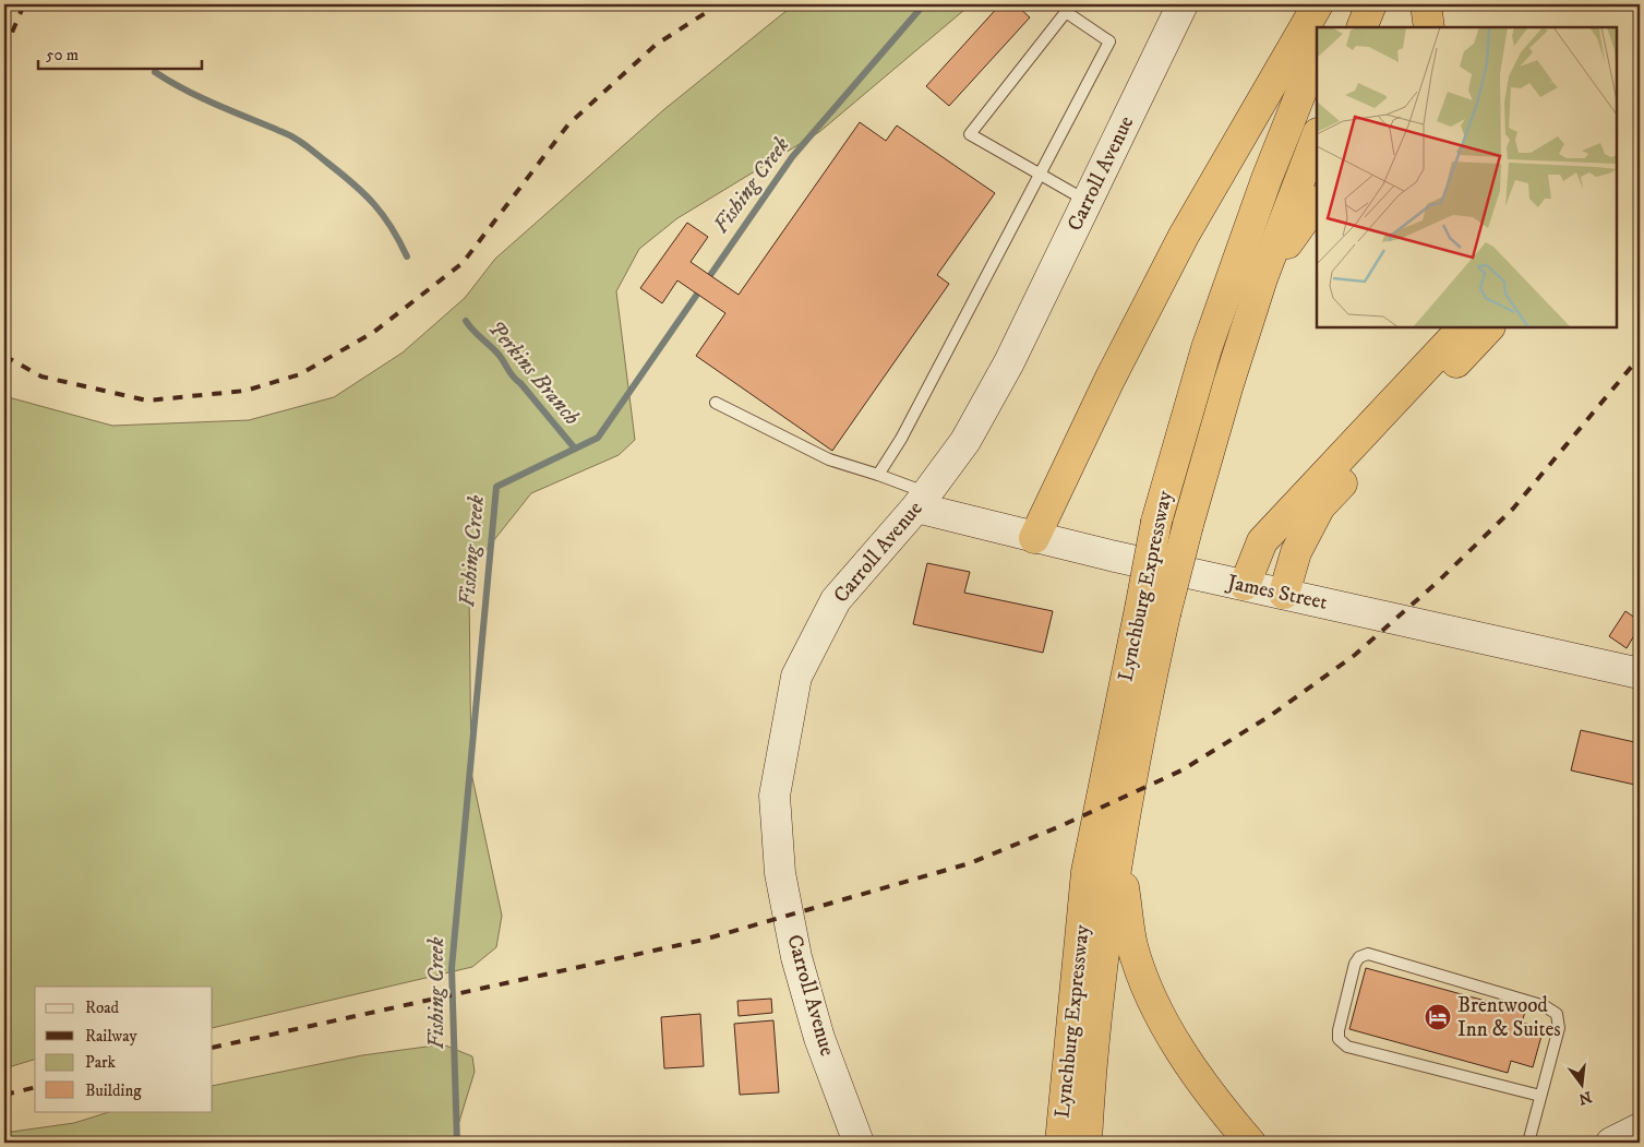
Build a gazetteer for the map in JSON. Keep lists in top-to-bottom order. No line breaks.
{"streets":{"highway":["Lynchburg Expressway"],"street":["Carroll Avenue","James Street"]},"crossings":[["Carroll Avenue","James Street"]],"water":["Fishing Creek","Perkins Branch"],"places":{"hotel":["Brentwood Inn & Suites"]},"legend":["Road","Railway","Park","Building"],"scale_bar":"50 m","north":"bottom"}
